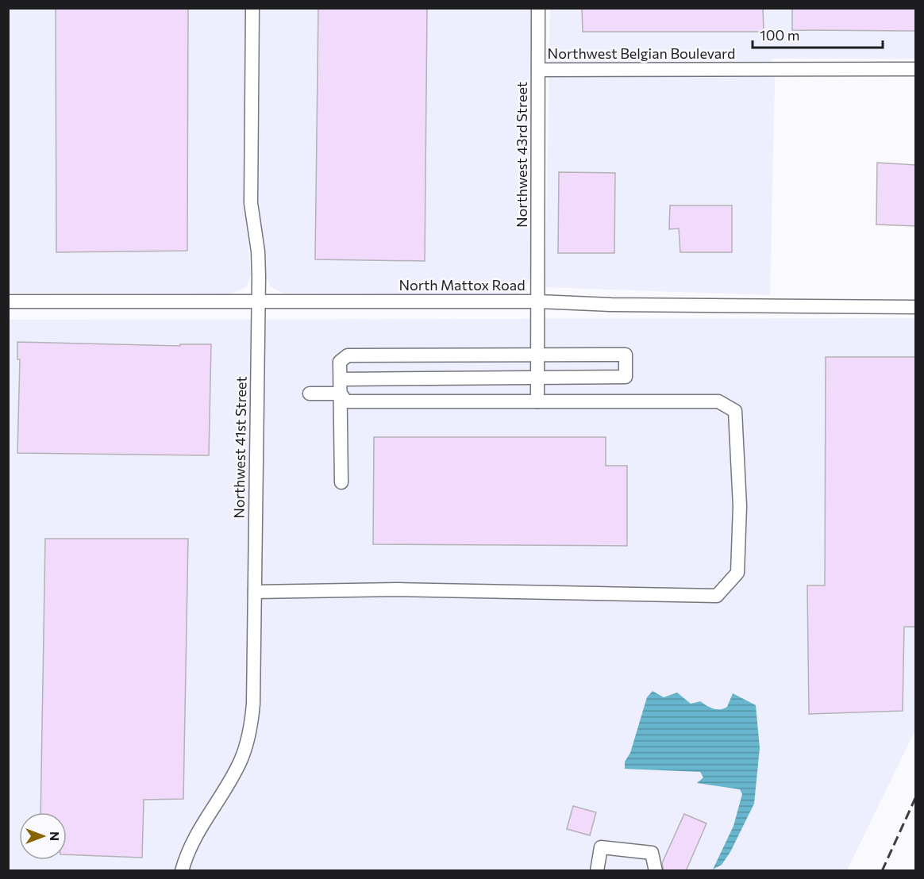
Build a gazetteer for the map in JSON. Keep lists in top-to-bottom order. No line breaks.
{"streets":{"street":["Northwest Belgian Boulevard","Northwest 43rd Street","North Mattox Road","Northwest 41st Street"]},"crossings":[["Northwest Belgian Boulevard","Northwest 43rd Street"],["Northwest 43rd Street","North Mattox Road"],["North Mattox Road","Northwest 41st Street"]],"scale_bar":"100 m","north":"right"}
